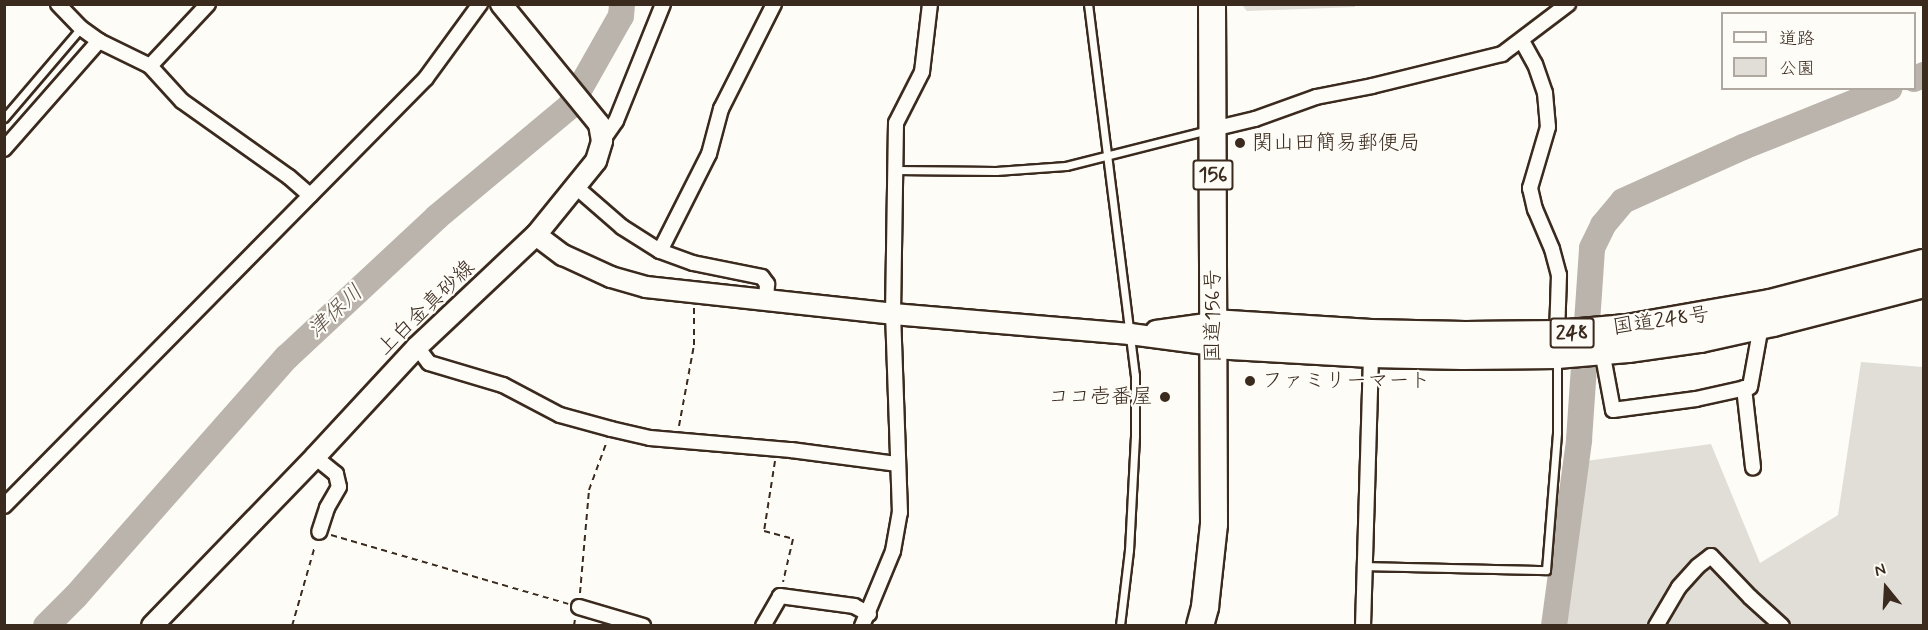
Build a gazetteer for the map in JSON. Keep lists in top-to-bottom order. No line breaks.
{"streets":{"highway":["156","国道156号","国道248号","248"],"main road":["上白金真砂線"]},"crossings":[["国道156号","国道248号"]],"water":["津保川"],"places":["関山田簡易郵便局","ファミリーマート","ココ壱番屋"],"legend":["道路","公園"],"north":"top"}
